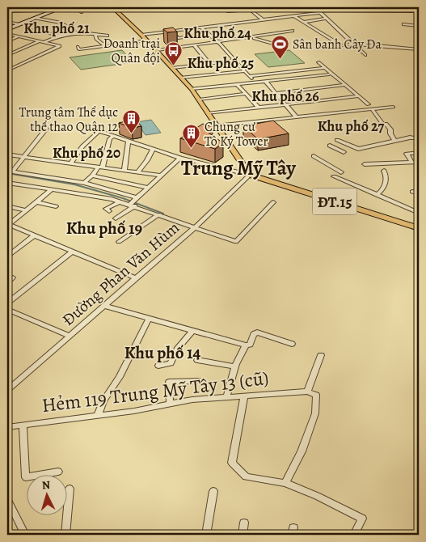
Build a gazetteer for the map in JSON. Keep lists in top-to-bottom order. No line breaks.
{"streets":{"main road":["ĐT.15"],"street":["Đường Phan Văn Hùm","Hẻm 119 Trung Mỹ Tây 13 (cũ)"]},"crossings":[["ĐT.15","Đường Phan Văn Hùm"]],"districts":["Khu phố 21","Khu phố 24","Khu phố 25","Khu phố 26","Khu phố 27","Khu phố 20","Trung Mỹ Tây","Khu phố 19","Khu phố 14"],"places":{"sports":["Sân banh Cây Đa"],"bus stop":["Doanh trại Quân đội"],"building":["Trung tâm Thể dục thể thao Quận 12","Chung cư Tô Ký Tower"]},"north":"top"}
